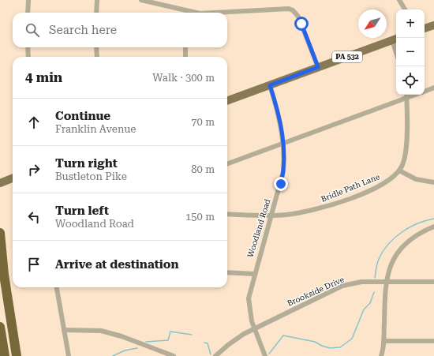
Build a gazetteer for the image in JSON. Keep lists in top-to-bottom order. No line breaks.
{"streets":{"main road":["PA 532"],"street":["Bridle Path Lane","Woodland Road","Brookside Drive"]},"crossings":[["PA 532","Woodland Road"],["Bridle Path Lane","Woodland Road"],["Woodland Road","Brookside Drive"]],"north":"bottom left","page":{"map_buttons":["+","−"],"search":"Search here","heading":["4 min","Walk · 300 m"],"list":[["Continue","Franklin Avenue","70 m"],["Turn right","Bustleton Pike","80 m"],["Turn left","Woodland Road","150 m"],"Arrive at destination"]}}
